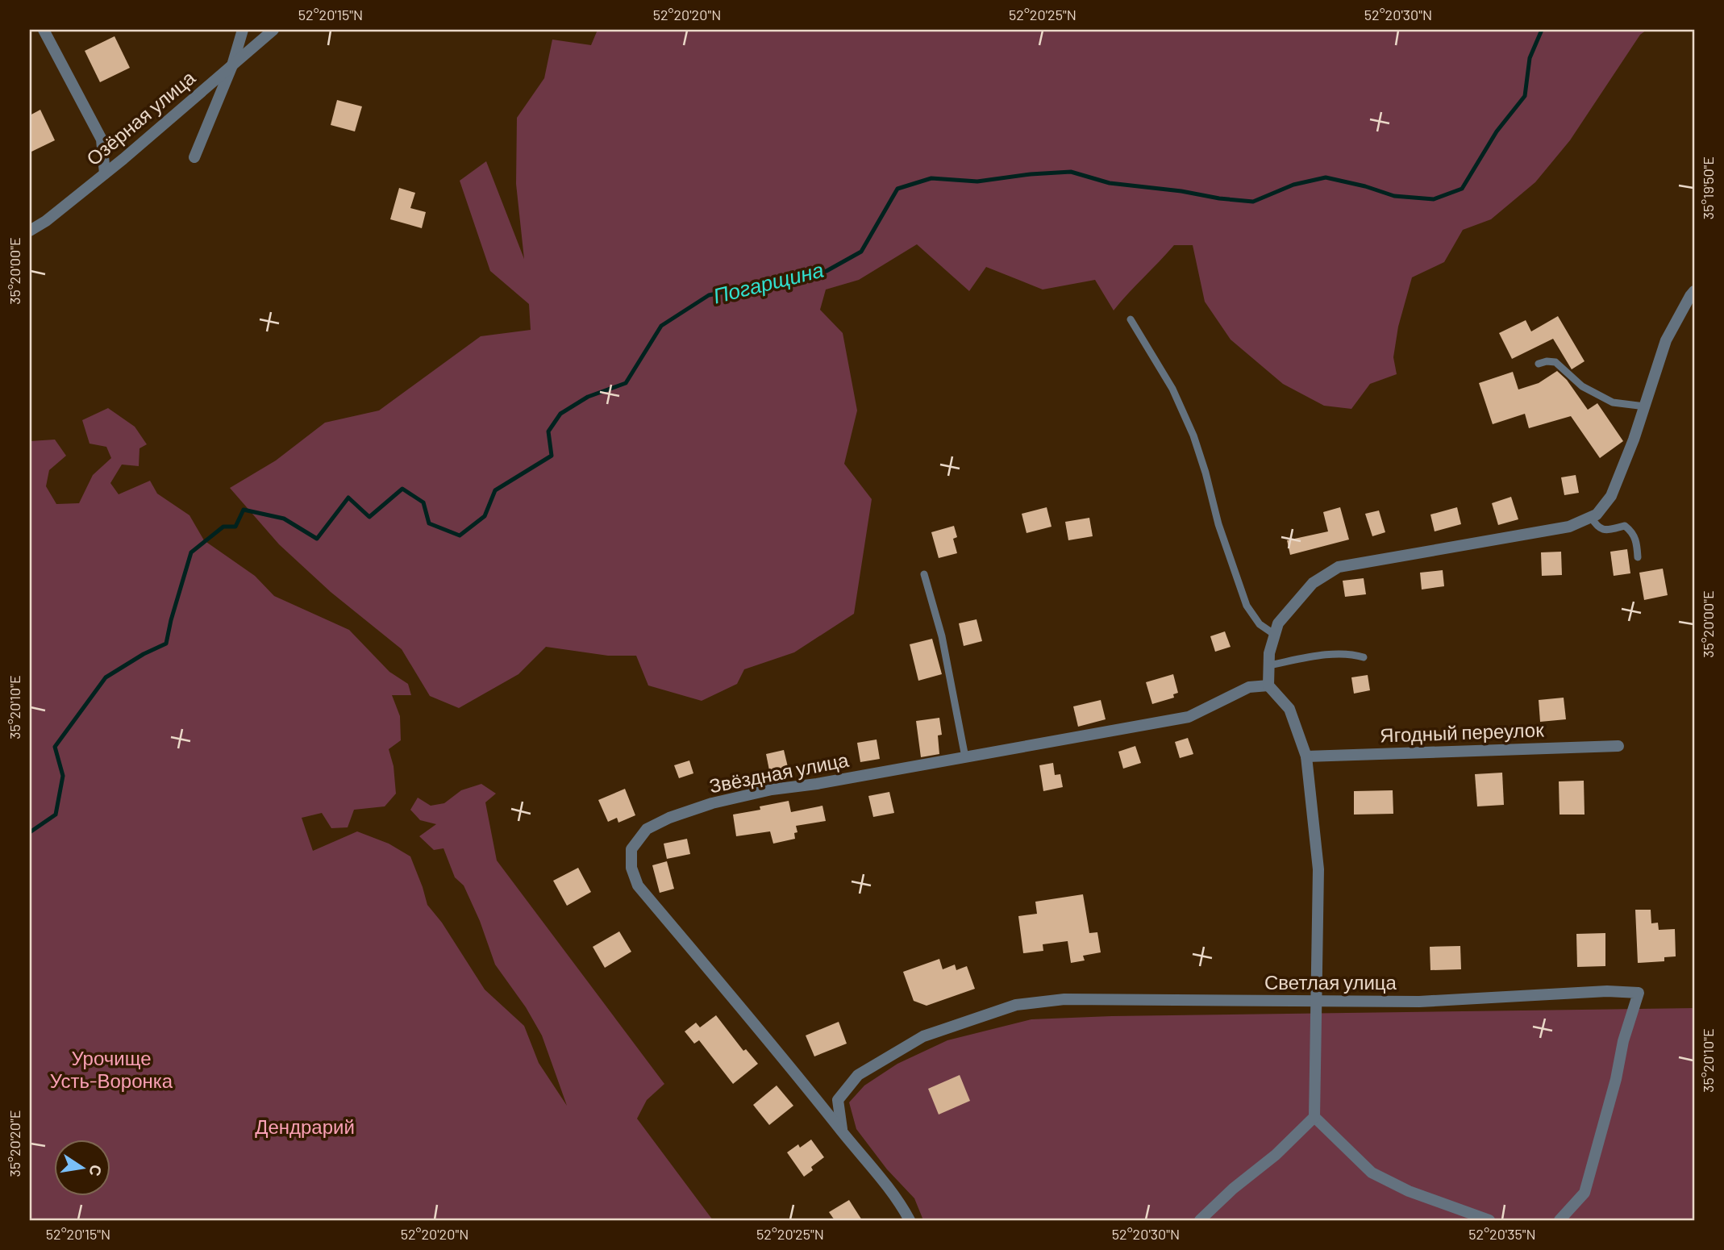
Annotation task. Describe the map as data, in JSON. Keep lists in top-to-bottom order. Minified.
{"streets":{"street":["Озёрная улица","Ягодный переулок","Звёздная улица","Светлая улица"]},"crossings":[["Звёздная улица","Светлая улица"]],"water":["Погарщина"],"parks":["Урочище Усть-Воронка","Дендрарий"],"north":"right","coordinates":["52°20'15\"N","52°20'20\"N","52°20'25\"N","52°20'30\"N","35°19'50\"E","35°20'00\"E","35°20'10\"E","35°20'20\"E","52°20'35\"N"]}
